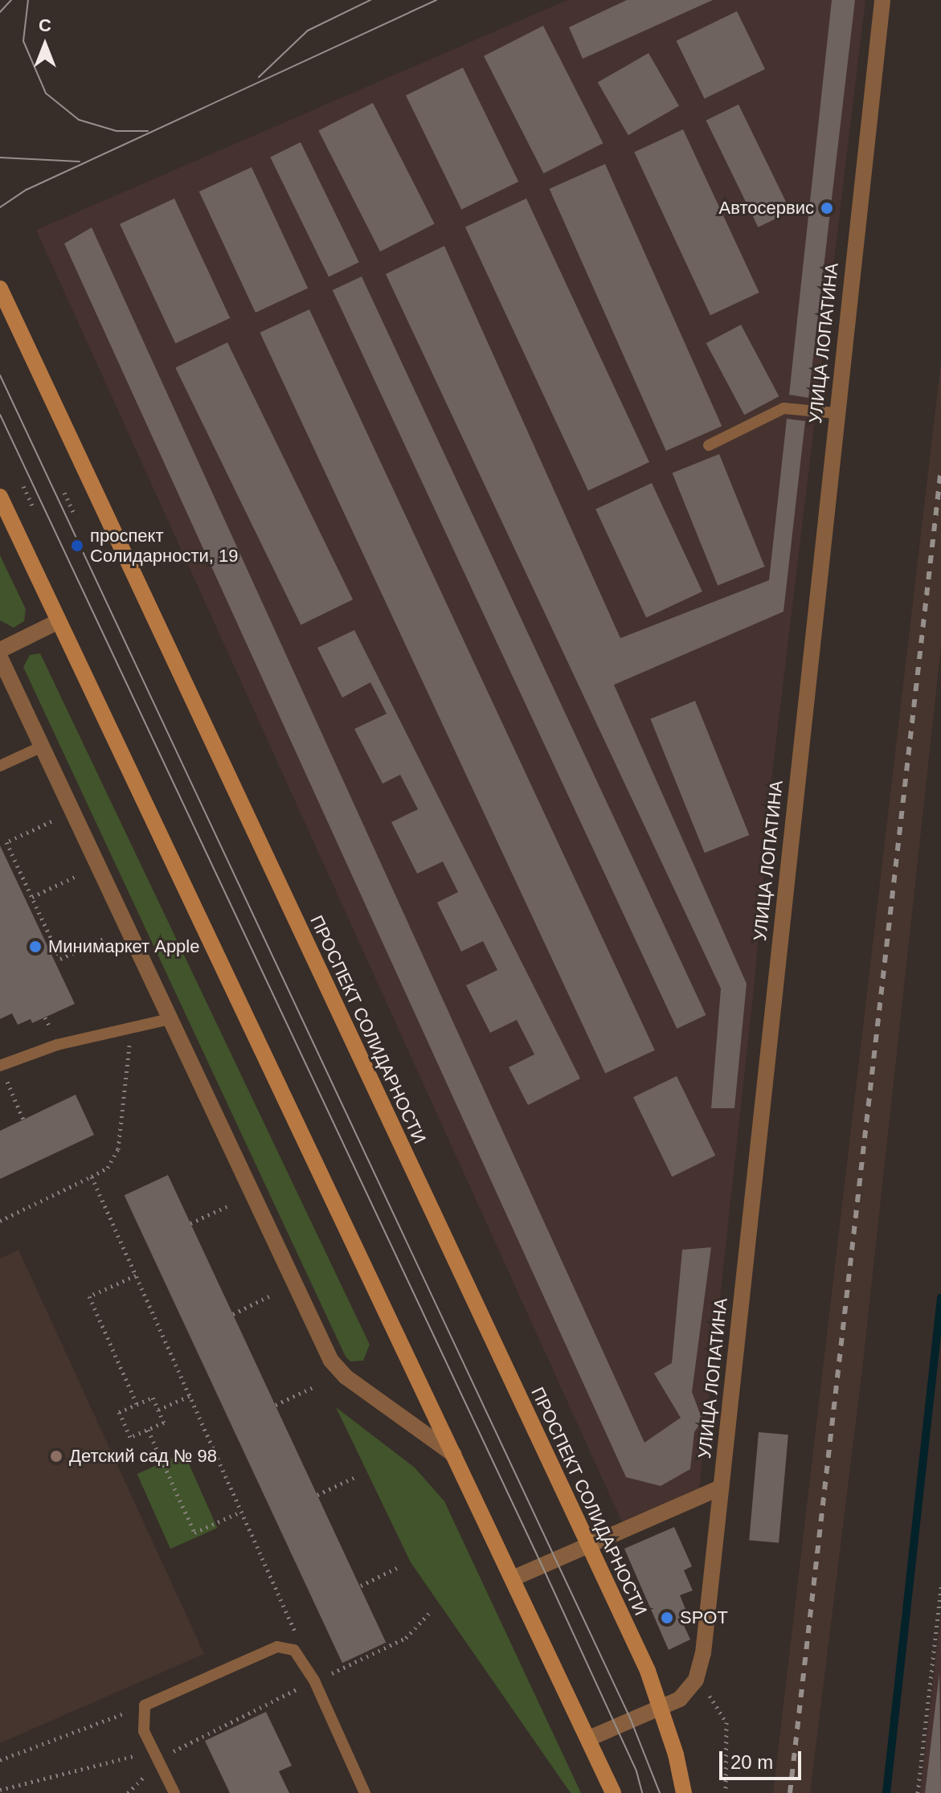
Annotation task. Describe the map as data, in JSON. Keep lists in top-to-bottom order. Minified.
{"streets":{"main road":["ПРОСПЕКТ СОЛИДАРНОСТИ"],"street":["УЛИЦА ЛОПАТИНА"]},"places":["Автосервис","проспект Солидарности, 19","Минимаркет Apple","Детский сад № 98","SPOT"],"scale_bar":"20 m","north":"top"}
